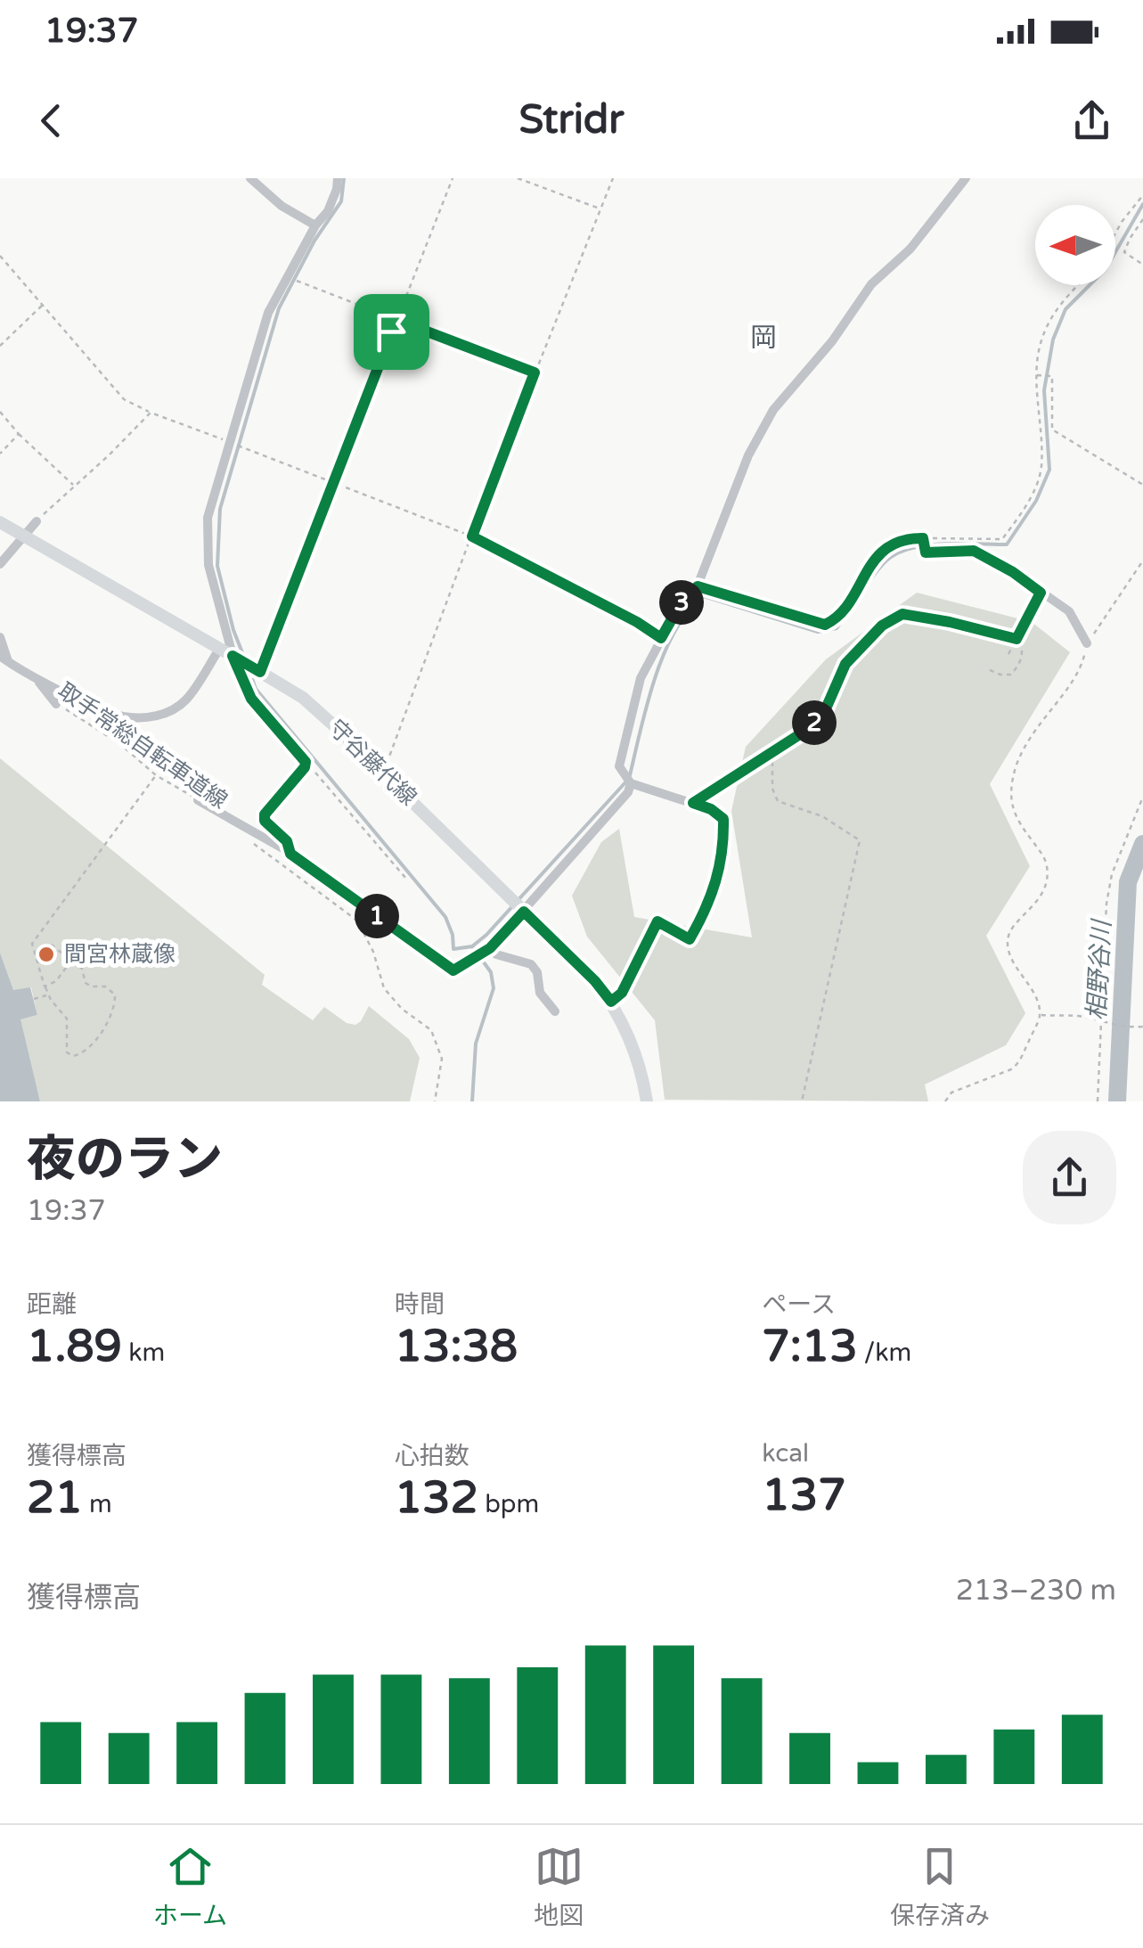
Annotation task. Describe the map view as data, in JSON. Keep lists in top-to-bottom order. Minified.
{"streets":{"main road":["守谷藤代線"],"path":["取手常総自転車道線"]},"districts":["岡"],"water":["相野谷川"],"places":["間宮林蔵像"],"north":"left","page":{"status":"19:37","header":"Stridr","pins":["3","2","1"],"heading":["夜のラン","19:37"],"stats":[["距離","1.89 km"],["時間","13:38"],["ペース","7:13 /km"],["獲得標高","21 m"],["心拍数","132 bpm"],["kcal","137"]],"chart":["獲得標高","213–230 m"],"tabs":["ホーム","地図","保存済み"]}}
